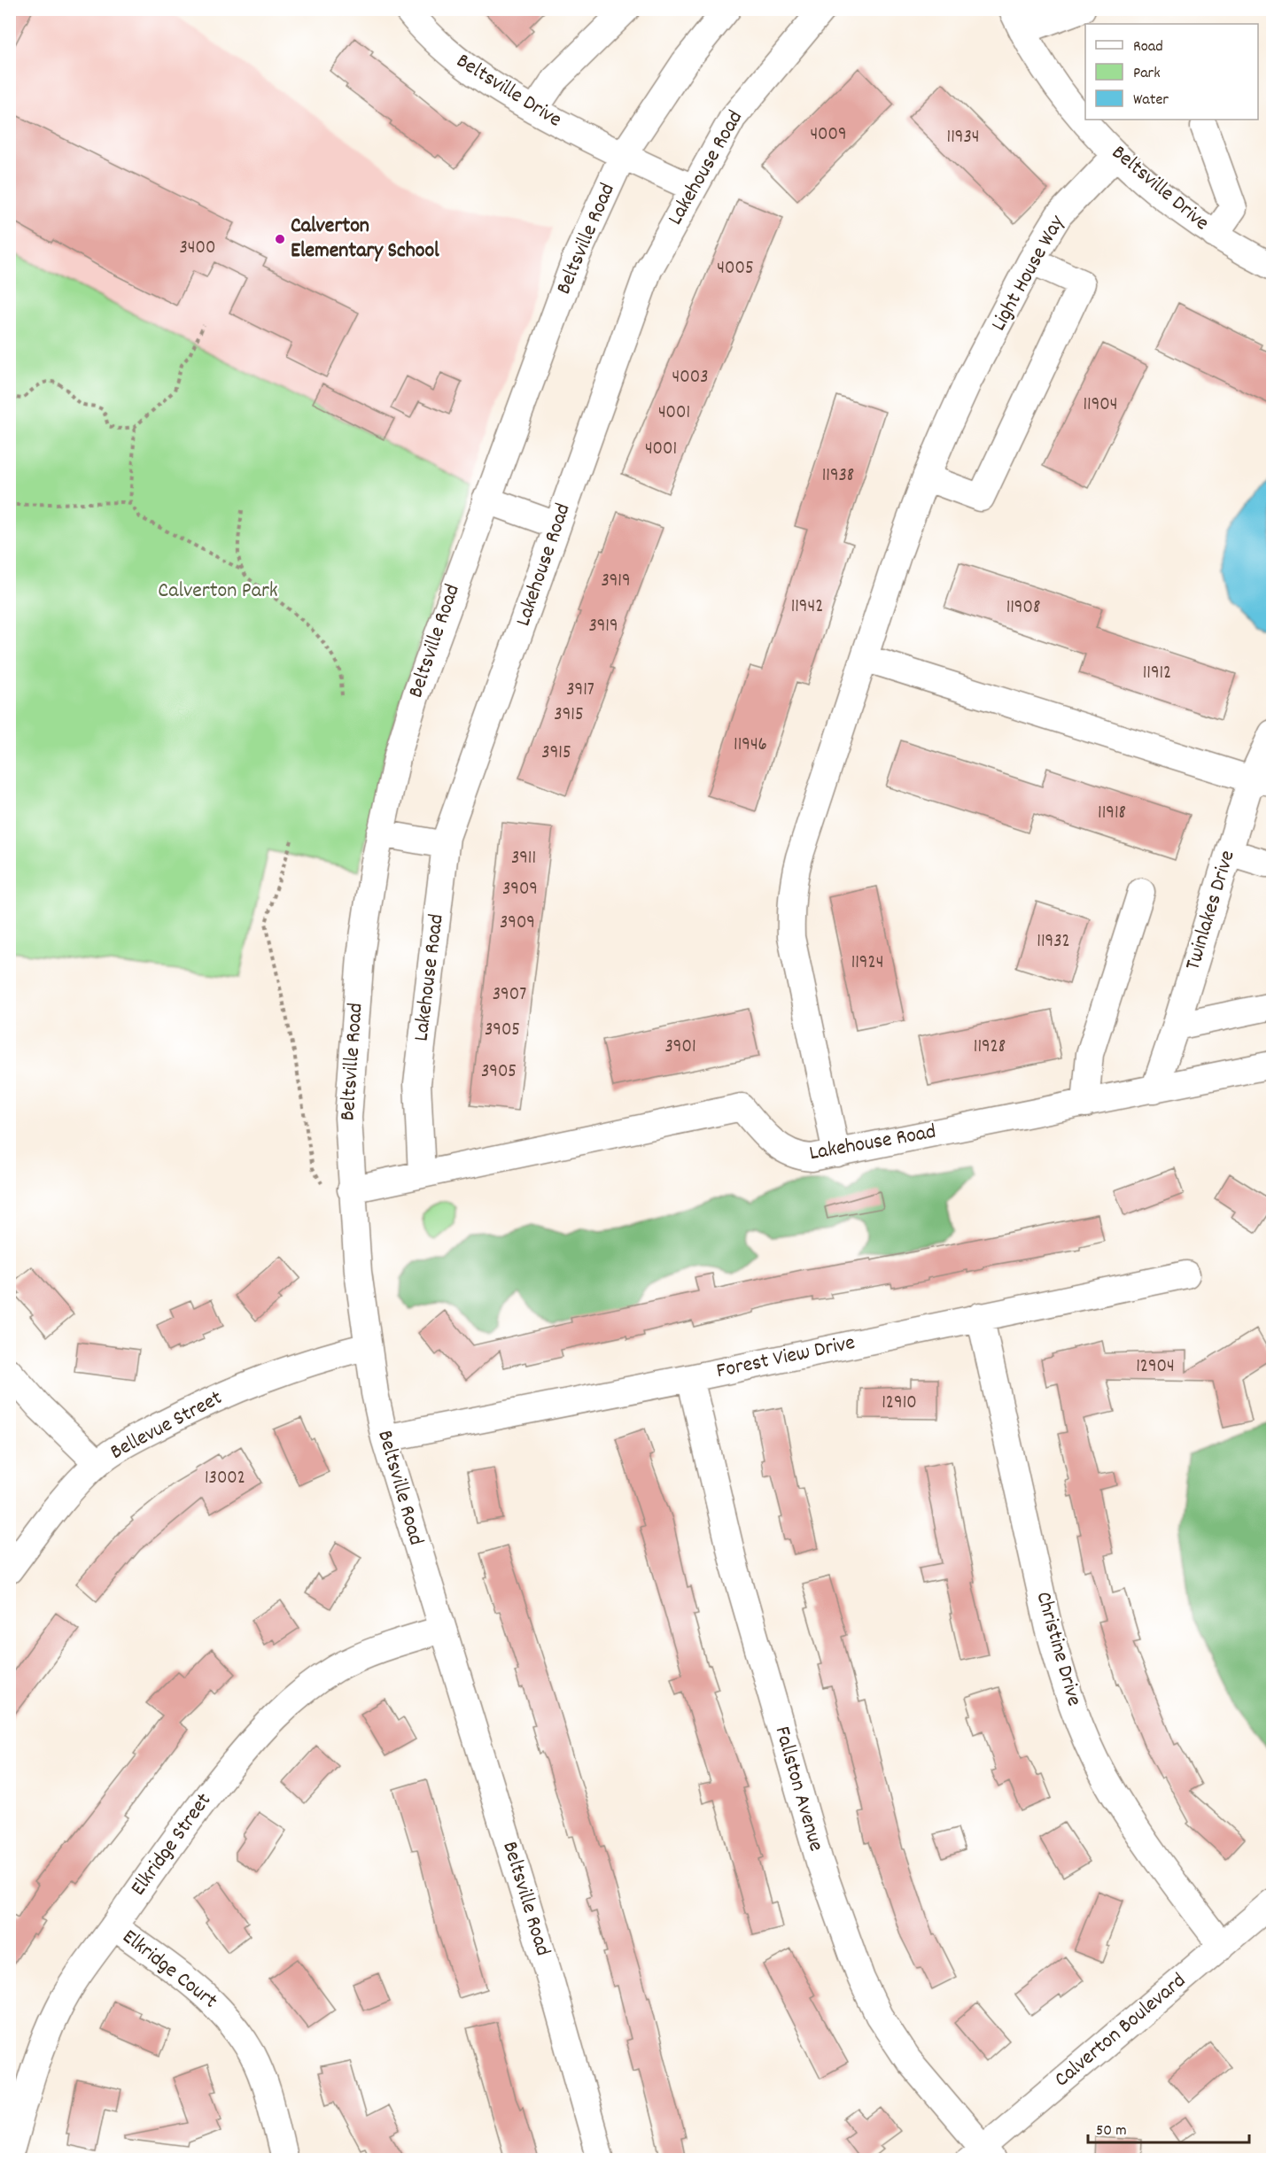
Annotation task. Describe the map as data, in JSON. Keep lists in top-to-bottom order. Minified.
{"streets":{"street":["Beltsville Drive","Lakehouse Road","Beltsville Road","Light House Way","Twinlakes Drive","Forest View Drive","Bellevue Street","Christine Drive","Fallston Avenue","Elkridge Street","Elkridge Court","Calverton Boulevard"]},"crossings":[["Beltsville Drive","Lakehouse Road"],["Beltsville Drive","Beltsville Road"],["Beltsville Drive","Light House Way"],["Lakehouse Road","Beltsville Road"],["Lakehouse Road","Light House Way"],["Lakehouse Road","Twinlakes Drive"],["Beltsville Road","Forest View Drive"],["Beltsville Road","Bellevue Street"],["Beltsville Road","Elkridge Street"],["Forest View Drive","Christine Drive"],["Forest View Drive","Fallston Avenue"],["Christine Drive","Calverton Boulevard"],["Fallston Avenue","Calverton Boulevard"],["Elkridge Street","Elkridge Court"]],"parks":["Calverton Park"],"places":["Calverton Elementary School"],"house_numbers":["4009","11934","3400","4005","4003","11904","4001","4001","11938","3919","11942","11908","3919","11912","3917","3915","11946","3915","11918","3911","3909","3909","11932","11924","3907","3905","3901","11928","3905","12904","12910","13002"],"legend":["Road","Park","Water"],"scale_bar":"50 m"}
